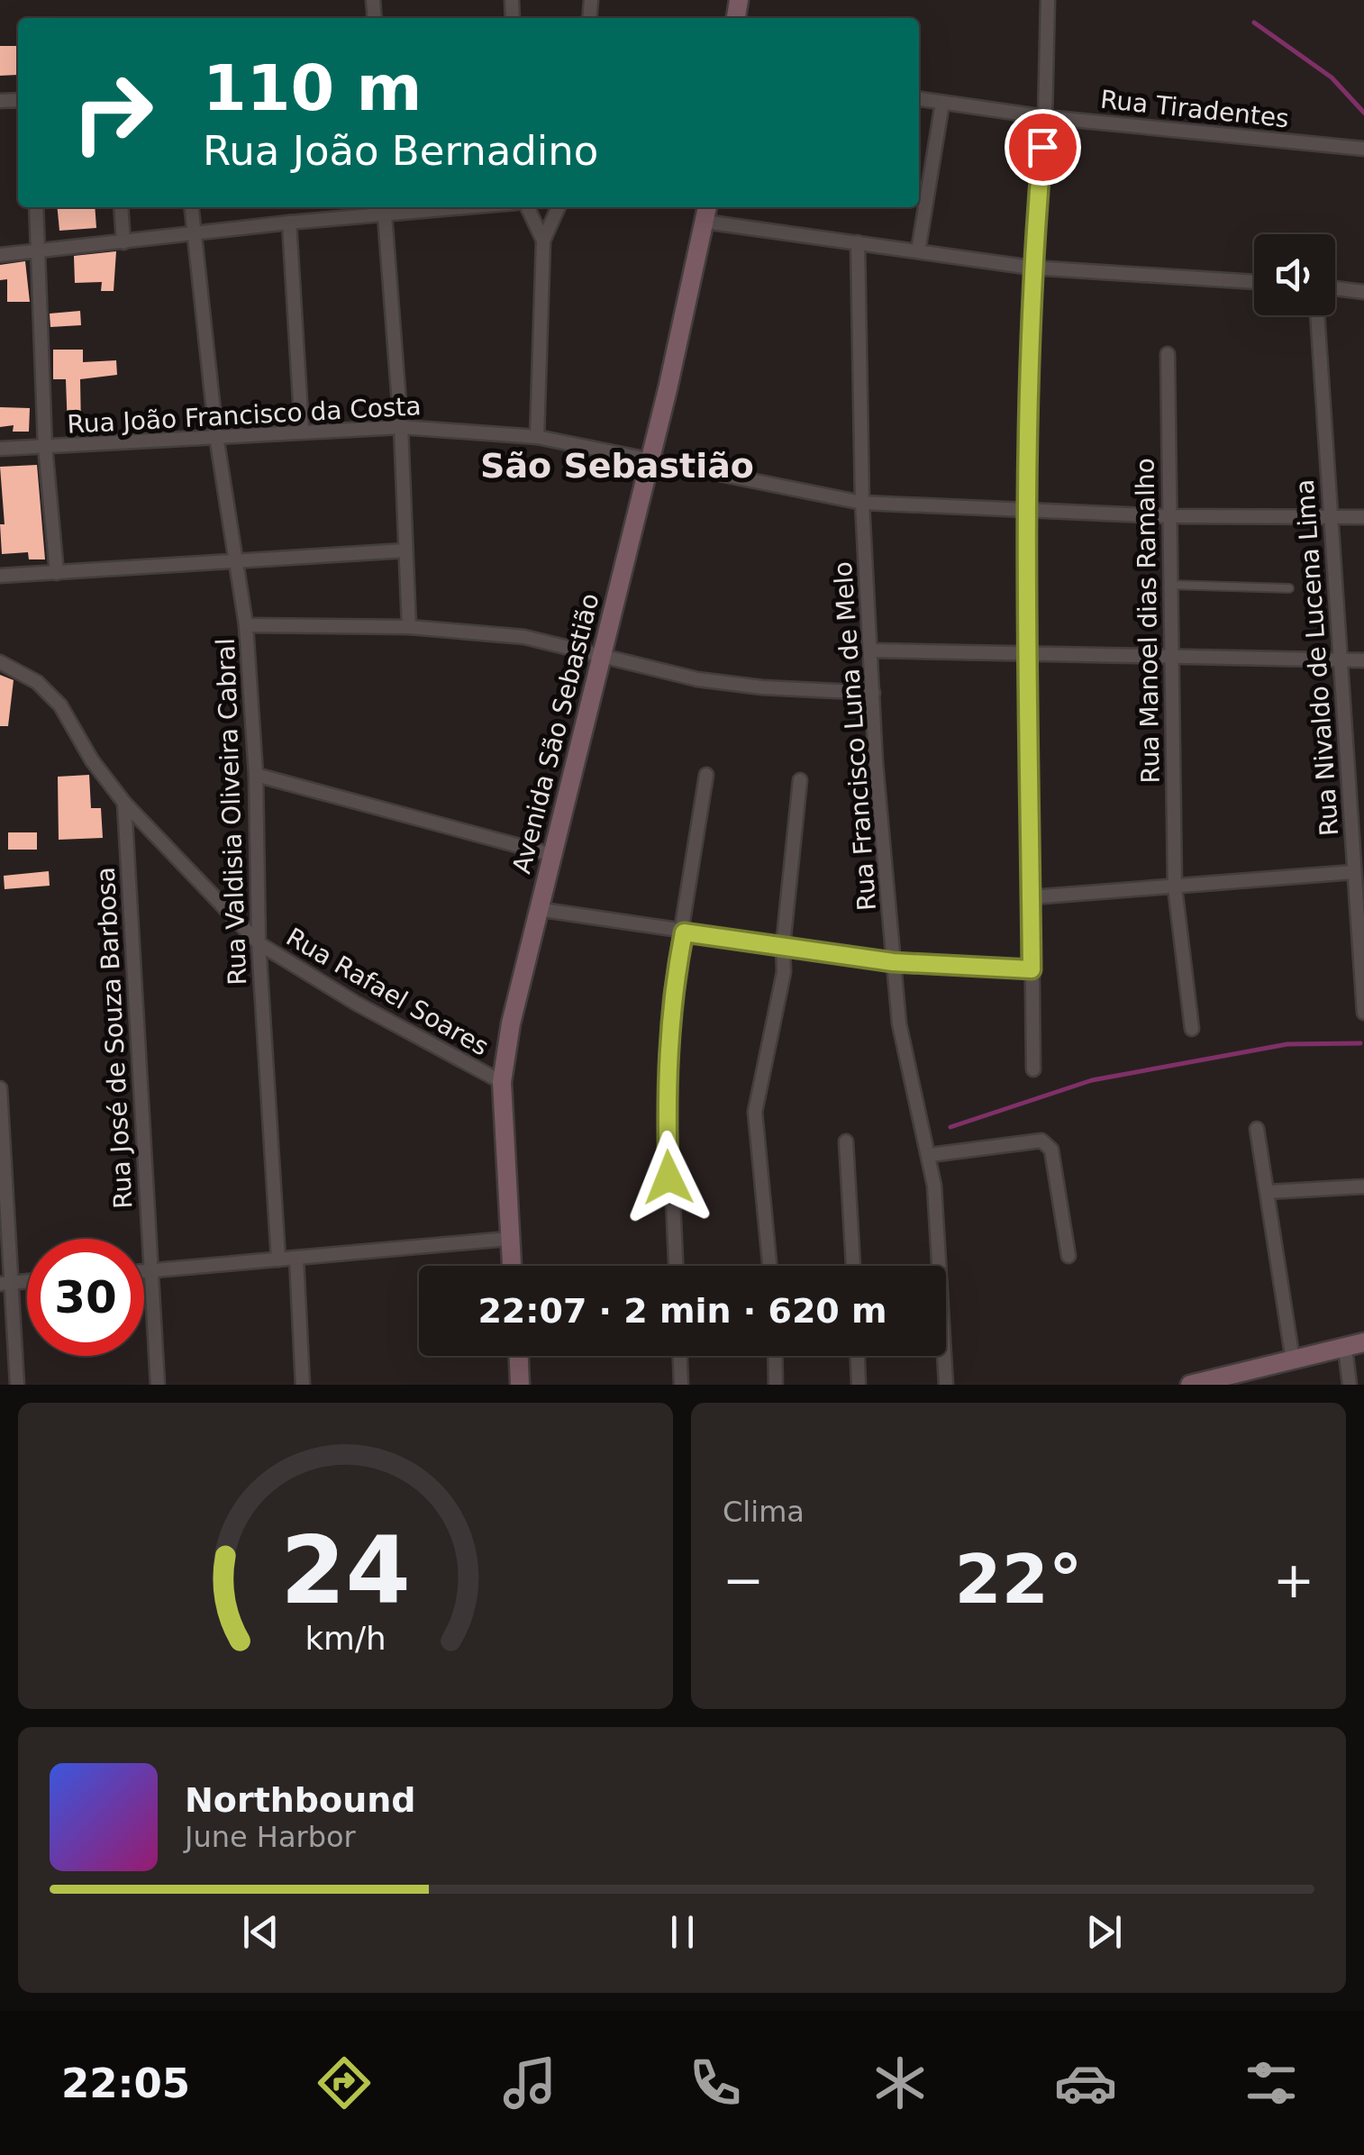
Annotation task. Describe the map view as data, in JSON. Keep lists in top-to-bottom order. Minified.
{"streets":{"main road":["Avenida São Sebastião"],"street":["Rua Tiradentes","Rua João Francisco da Costa","Rua Manoel dias Ramalho","Rua Nivaldo de Lucena Lima","Rua Francisco Luna de Melo","Rua Valdisia Oliveira Cabral","Rua Rafael Soares","Rua José de Souza Barbosa"]},"crossings":[["Rua João Francisco da Costa","Rua Manoel dias Ramalho"],["Rua João Francisco da Costa","Rua Nivaldo de Lucena Lima"],["Rua João Francisco da Costa","Avenida São Sebastião"],["Rua João Francisco da Costa","Rua Francisco Luna de Melo"],["Rua João Francisco da Costa","Rua Valdisia Oliveira Cabral"],["Avenida São Sebastião","Rua Rafael Soares"],["Rua Valdisia Oliveira Cabral","Rua Rafael Soares"],["Rua Rafael Soares","Rua José de Souza Barbosa"]],"districts":["São Sebastião"],"page":{"turn":["110 m","Rua João Bernadino"],"limit":"30","trip":"22:07 · 2 min · 620 m","tile":"Clima","heat":["−","22°","+"],"song":["Northbound","June Harbor"],"tabs":"22:05","gauge":["24","km/h"]}}
